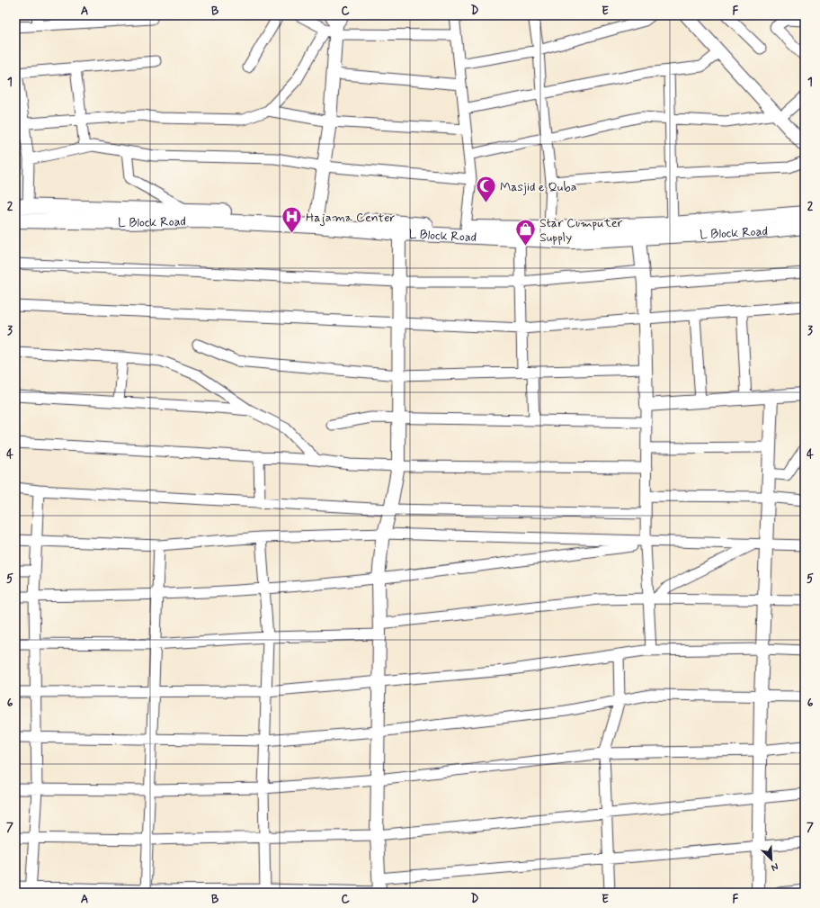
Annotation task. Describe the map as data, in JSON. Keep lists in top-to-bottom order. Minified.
{"streets":{"main road":["L Block Road"]},"places":{"mosque":["Masjid e Quba"],"hospital":["Hajama Center"],"shop":["Star Cumputer Supply"]},"north":"bottom right","grid":{"columns":["A","B","C","D","E","F"],"rows":["1","2","3","4","5","6","7"]}}
